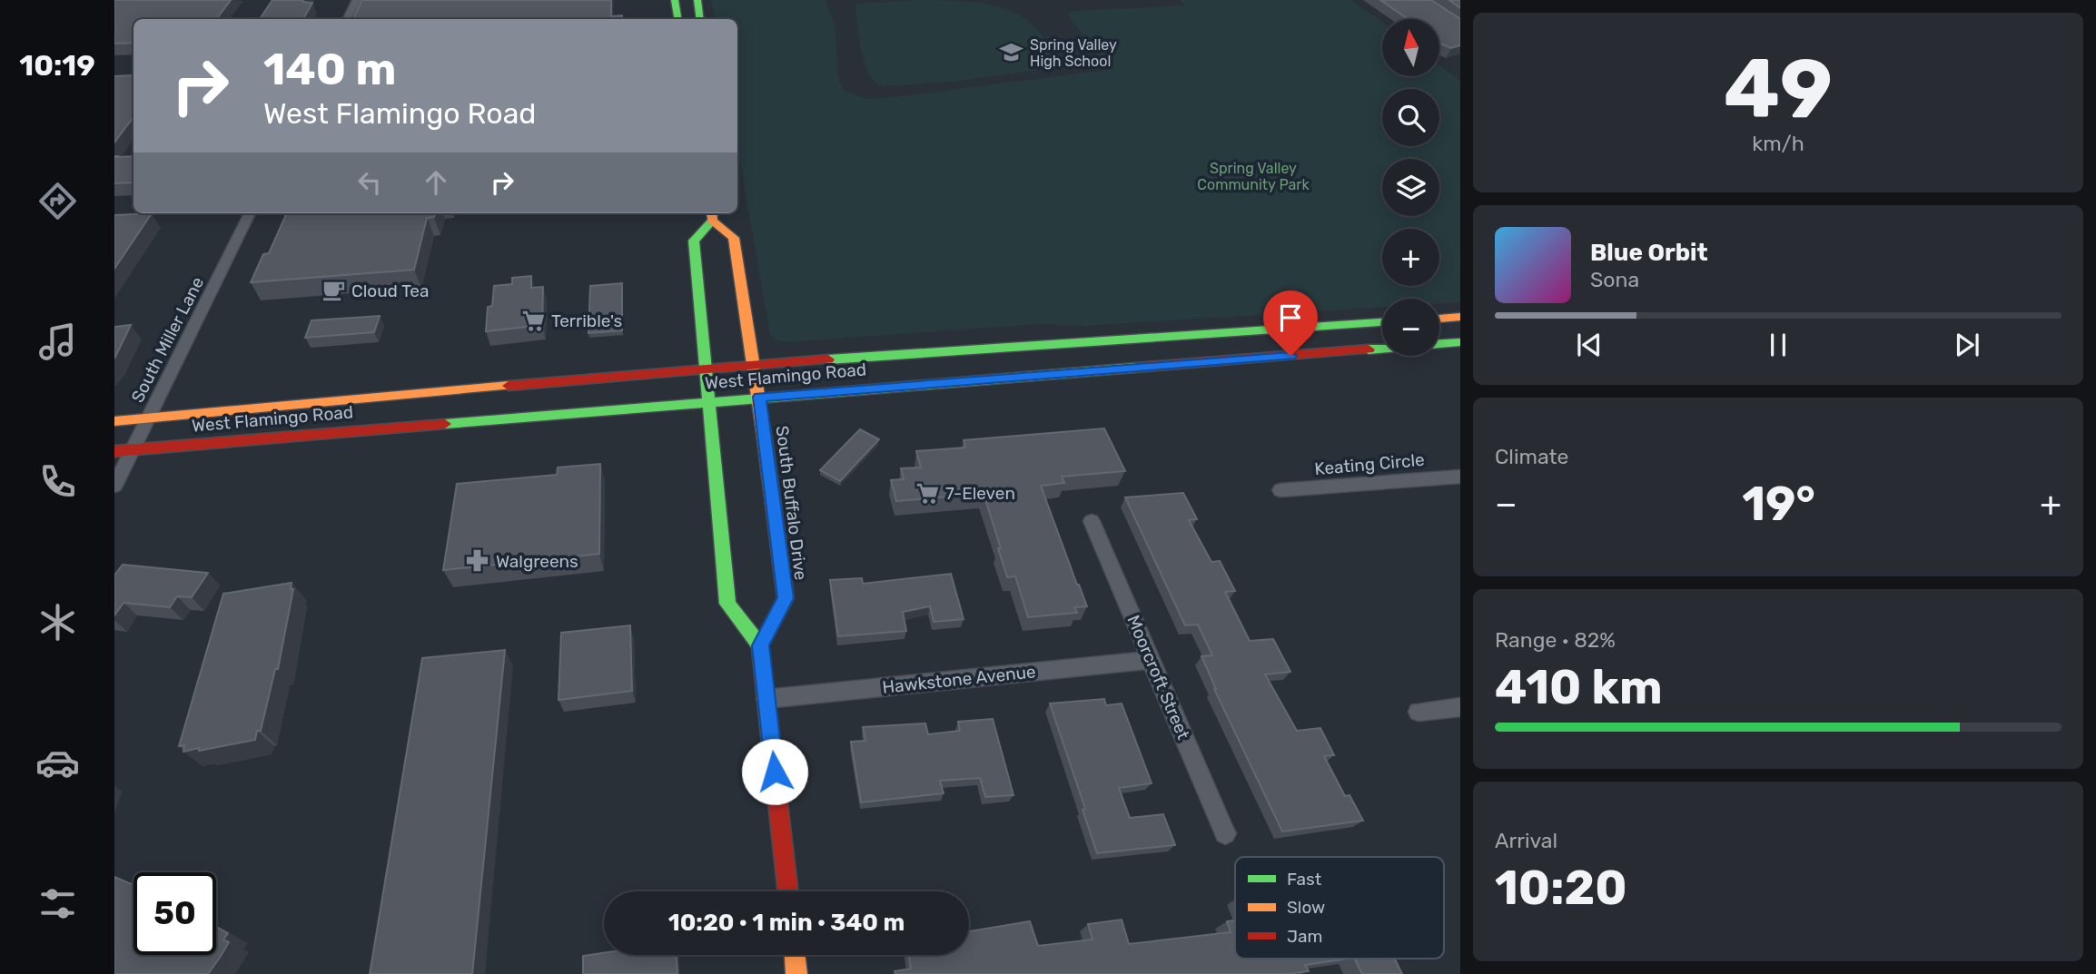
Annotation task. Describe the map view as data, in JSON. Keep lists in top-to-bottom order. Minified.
{"streets":{"main road":["West Flamingo Road","South Buffalo Drive"],"street":["South Miller Lane","Keating Circle","Moorcroft Street","Hawkstone Avenue"]},"crossings":[["South Miller Lane","West Flamingo Road"],["West Flamingo Road","South Buffalo Drive"],["Moorcroft Street","Hawkstone Avenue"]],"parks":["Spring Valley Community Park"],"places":{"school or university":["Spring Valley High School"],"cafe":["Cloud Tea"],"supermarket":["Terrible's","7-Eleven"],"pharmacy":["Walgreens"]},"legend":["Fast","Slow","Jam"],"north":"top","page":{"tabs":"10:19","tile":[["49","km/h"],"Climate",["Range · 82%","410 km"],["Arrival","10:20"]],"map_buttons":["+","−"],"turn":["140 m","West Flamingo Road"],"song":["Blue Orbit","Sona"],"heat":["−","19°","+"],"limit":"50","trip":"10:20 · 1 min · 340 m"}}
